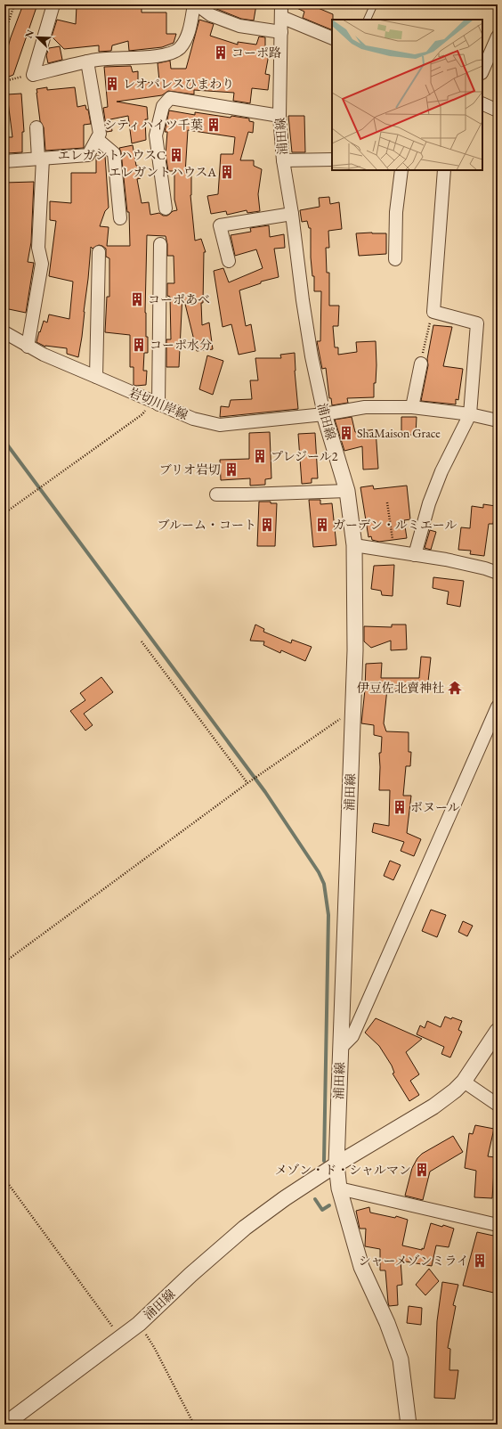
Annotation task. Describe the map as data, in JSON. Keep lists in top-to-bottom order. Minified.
{"streets":{"street":["浦田線","岩切川岸線"]},"crossings":[["浦田線","岩切川岸線"]],"places":{"building":["コーポ路","レオパレスひまわり","シティハイツ千葉","エレガントハウスC","エレガントハウスA","コーポあべ","コーポ水分","ShaMaison Grace","プレジール2","ブリオ岩切","ブルーム・コート","ガーデン・ルミエール","ボヌール","メゾン・ド・シャルマン","シャーメゾンミライ"],"temple":["伊豆佐北賣神社"]},"north":"top left"}
